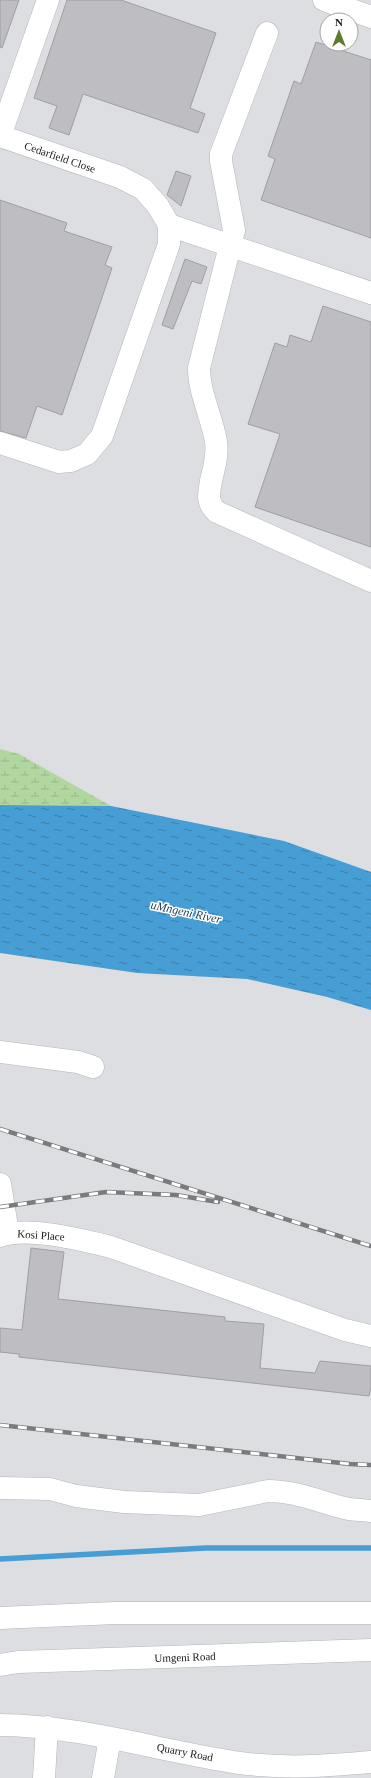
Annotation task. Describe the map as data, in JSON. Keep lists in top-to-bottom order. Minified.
{"streets":{"main road":["Cedarfield Close","Kosi Place","Umgeni Road","Quarry Road"]},"water":["uMngeni River"],"north":"top"}
